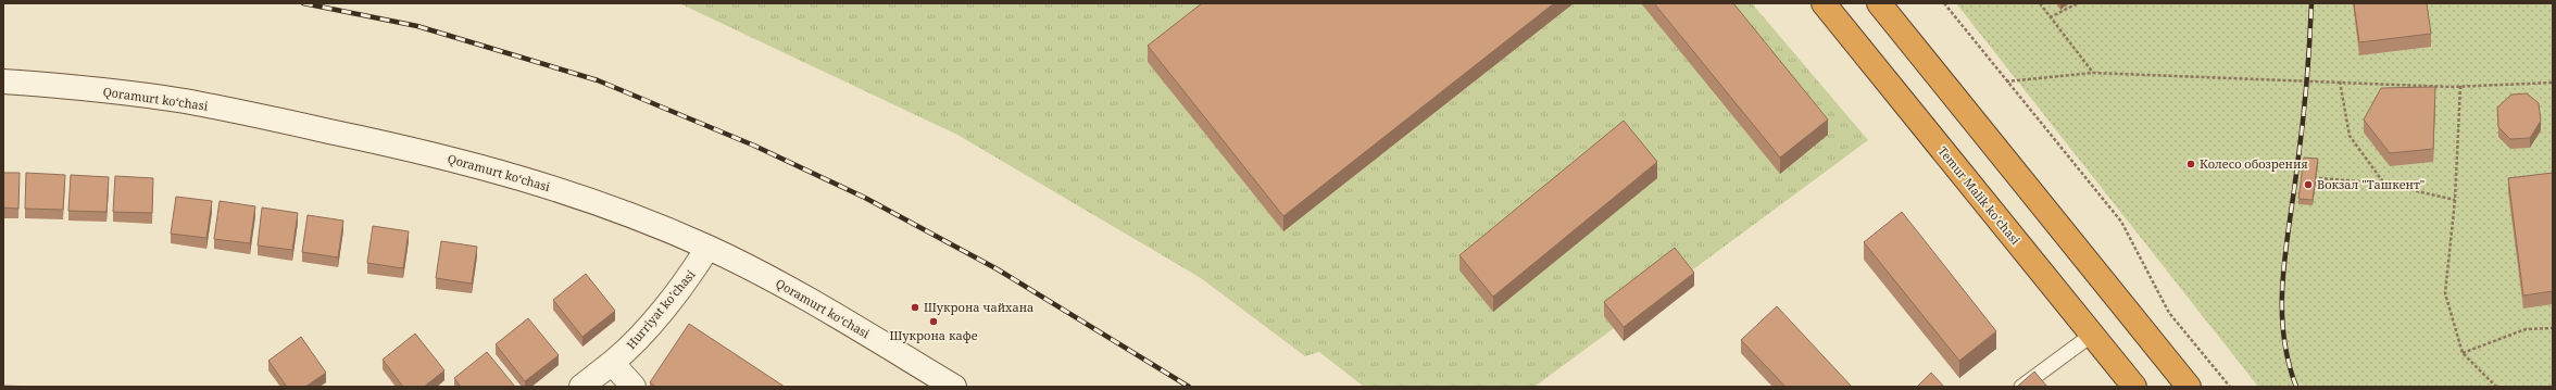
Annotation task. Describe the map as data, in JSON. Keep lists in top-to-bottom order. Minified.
{"streets":{"highway":["Temur Malik ko'chasi"],"main road":["Qoramurt koʻchasi","Hurriyat ko'chasi"]},"crossings":[["Qoramurt koʻchasi","Hurriyat ko'chasi"]],"places":["Колесо обозрения","Вокзал \"Ташкент\"","Шукрона чайхана","Шукрона кафе"]}
